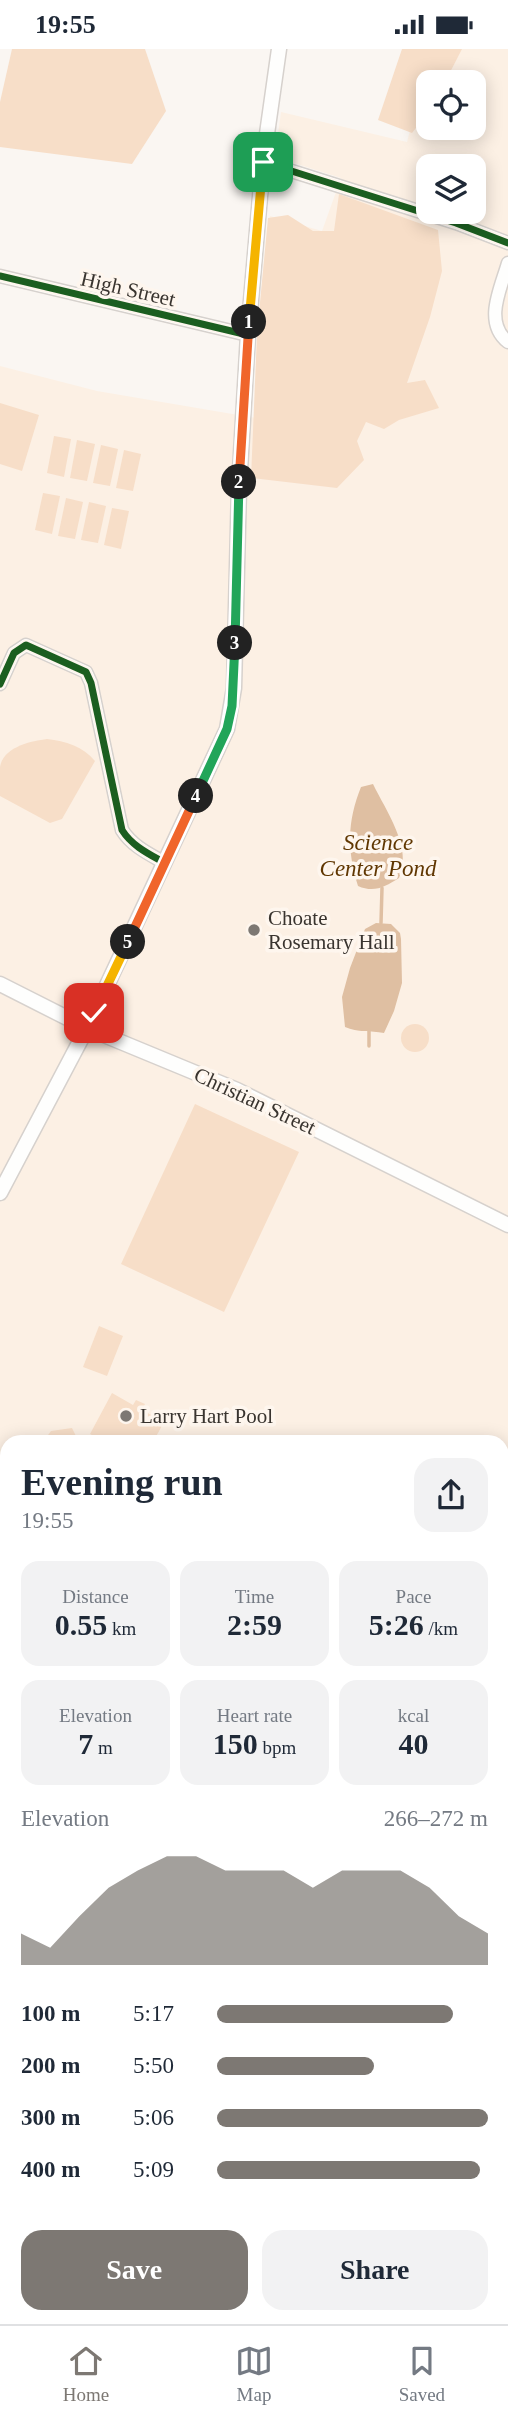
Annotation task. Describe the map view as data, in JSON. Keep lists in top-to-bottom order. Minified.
{"streets":{"main road":["Christian Street"],"street":["High Street"]},"water":["Science Center Pond"],"places":["Choate Rosemary Hall","Larry Hart Pool"],"page":{"status":"19:55","pins":["1","2","3","4","5"],"heading":["Evening run","19:55"],"stats":[["Distance","0.55 km"],["Time","2:59"],["Pace","5:26 /km"],["Elevation","7 m"],["Heart rate","150 bpm"],["kcal","40"]],"chart":["Elevation","266–272 m"],"list":[{"name":"100 m","note":"5:17"},{"name":"200 m","note":"5:50"},{"name":"300 m","note":"5:06"},{"name":"400 m","note":"5:09"}],"buttons":["Save","Share"],"tabs":["Home","Map","Saved"]}}
